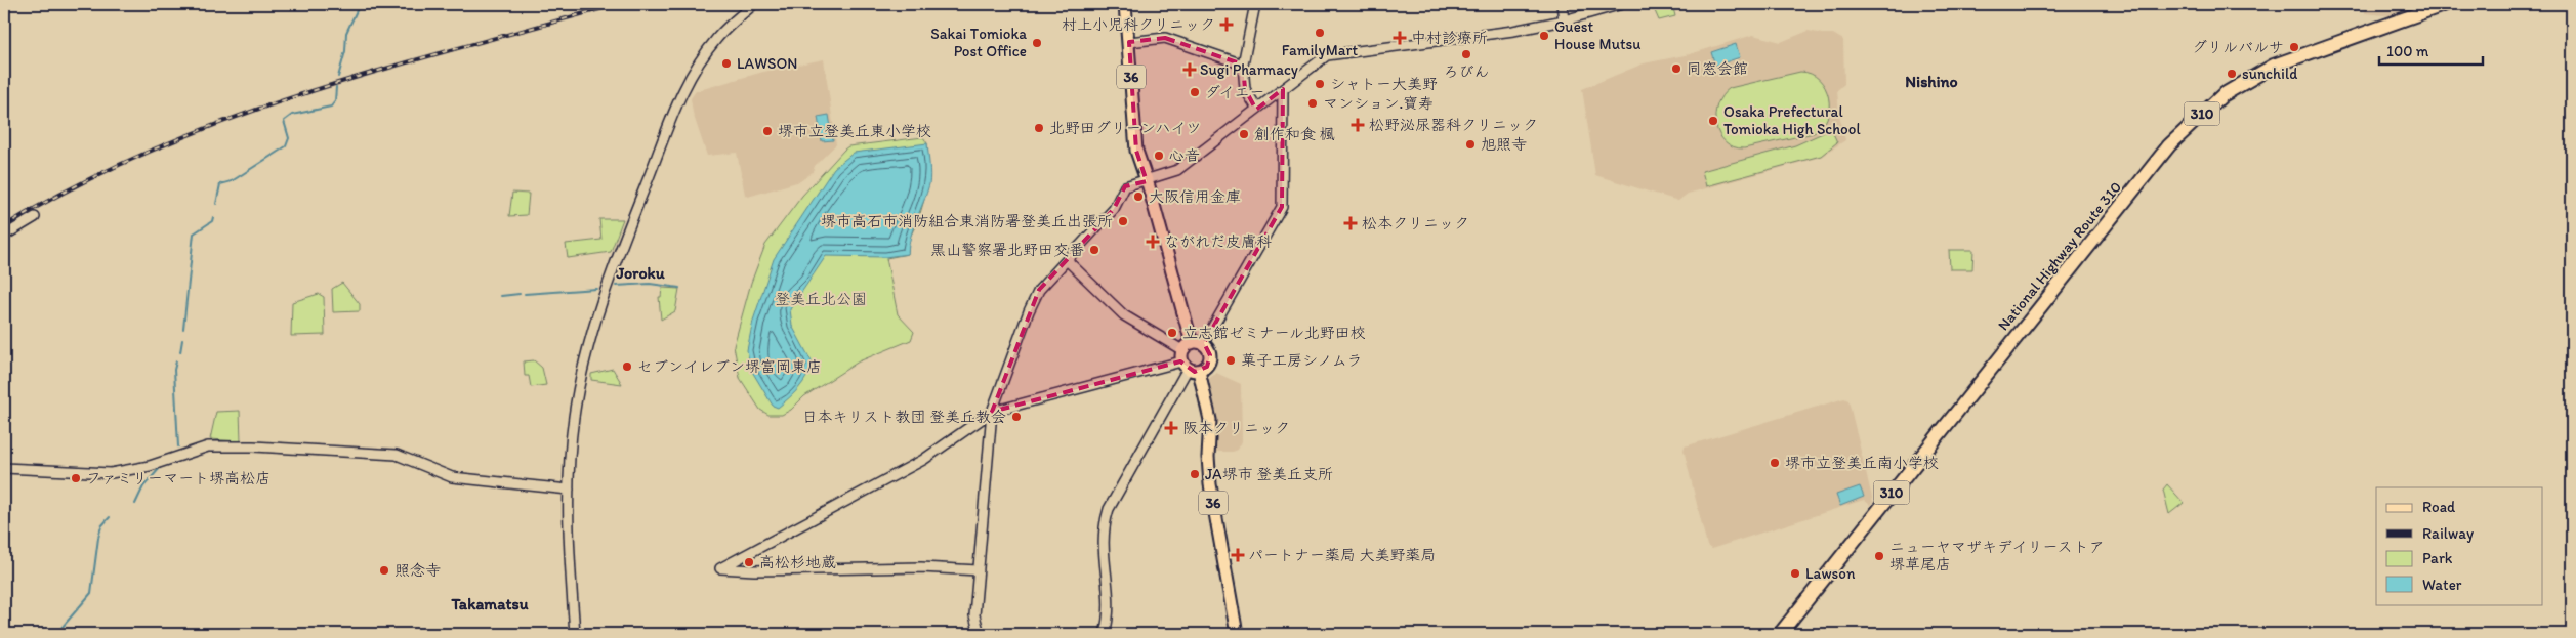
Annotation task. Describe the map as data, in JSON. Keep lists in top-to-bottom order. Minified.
{"streets":{"highway":["310","National Highway Route 310"],"main road":["36"]},"districts":["Nishino","Joroku","Takamatsu"],"parks":["登美丘北公園"],"places":{"health":["村上小児科クリニック","中村診療所","Sugi Pharmacy","松野泌尿器科クリニック","松本クリニック","ながれだ皮膚科","阪本クリニック","パートナー薬局 大美野薬局"],"other":["FamilyMart","Guest House Mutsu","Sakai Tomioka Post Office","グリルバルサ","ろびん","LAWSON","同窓会館","sunchild","シャトー大美野","ダイエー","マンション.寶寿","Osaka Prefectural Tomioka High School","北野田グリーンハイツ","堺市立登美丘東小学校","創作和食 楓","旭照寺","心音","大阪信用金庫","堺市高石市消防組合東消防署登美丘出張所","黒山警察署北野田交番","立志館ゼミナール北野田校","菓子工房シノムラ","セブンイレブン堺富岡東店","日本キリスト教団 登美丘教会","堺市立登美丘南小学校","JA堺市 登美丘支所","ファミリーマート堺高松店","ニューヤマザキデイリーストア 堺草尾店","高松杉地蔵","照念寺","Lawson"]},"legend":["Road","Railway","Park","Water"],"scale_bar":"100 m"}
